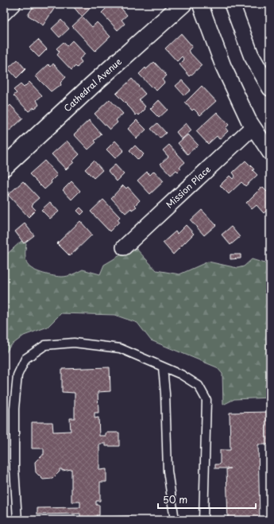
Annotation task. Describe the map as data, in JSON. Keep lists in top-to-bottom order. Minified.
{"streets":{"street":["Cathedral Avenue","Mission Place"]},"scale_bar":"50 m"}
